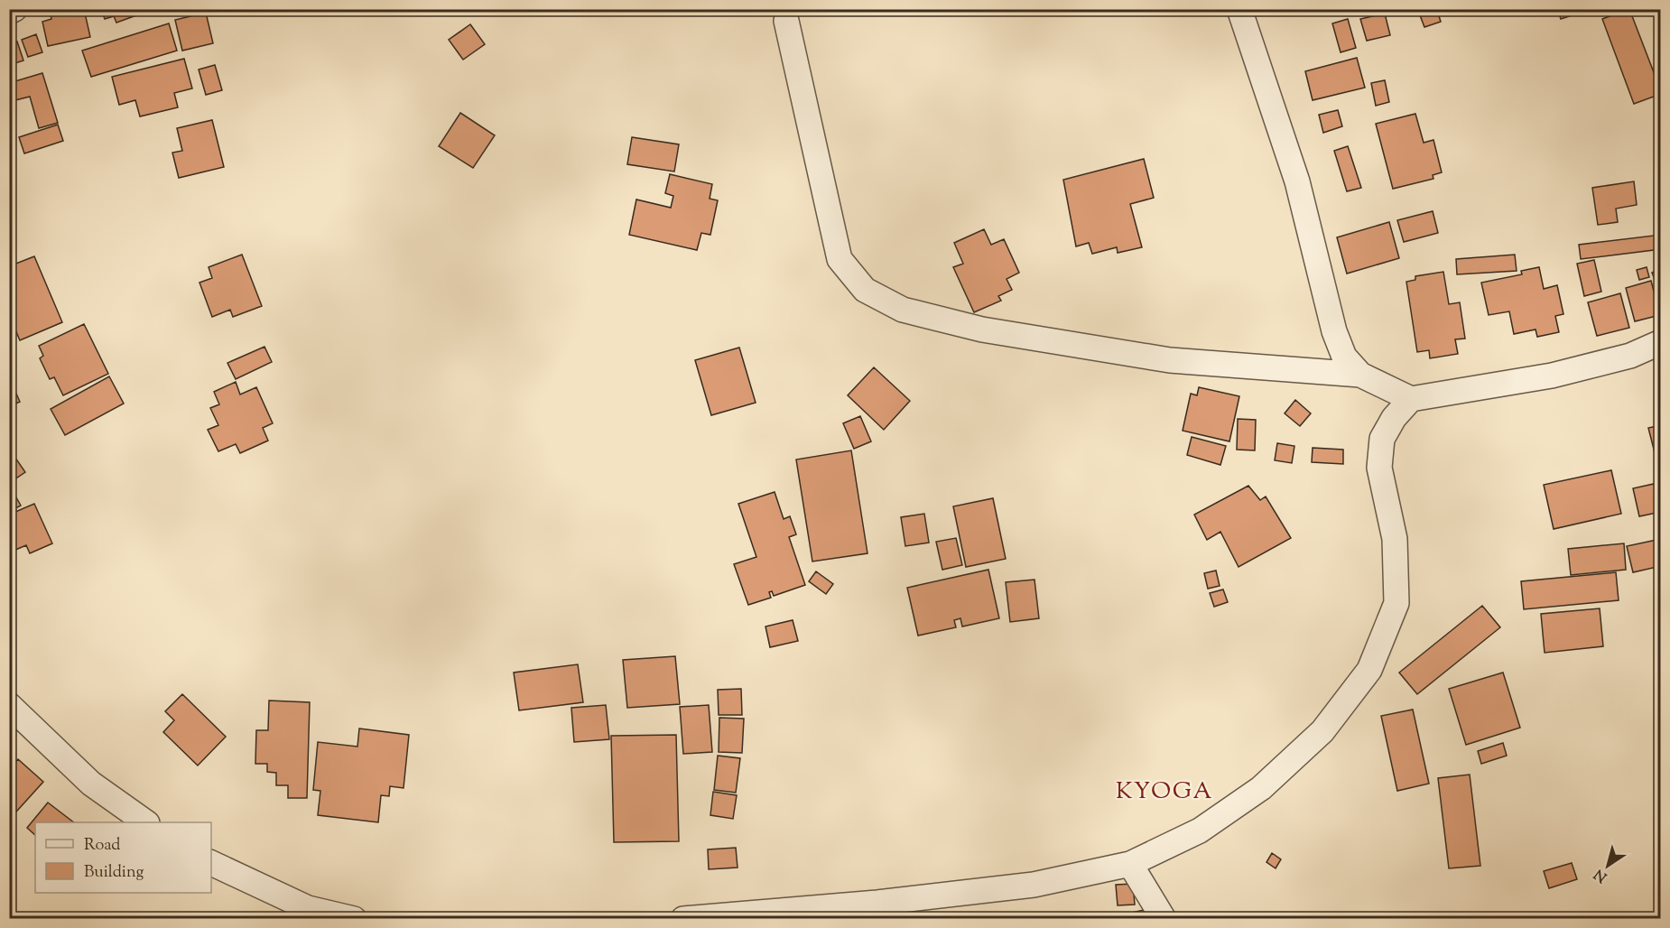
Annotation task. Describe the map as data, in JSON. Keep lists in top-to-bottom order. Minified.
{"districts":["KYOGA"],"legend":["Road","Building"],"north":"bottom left"}
